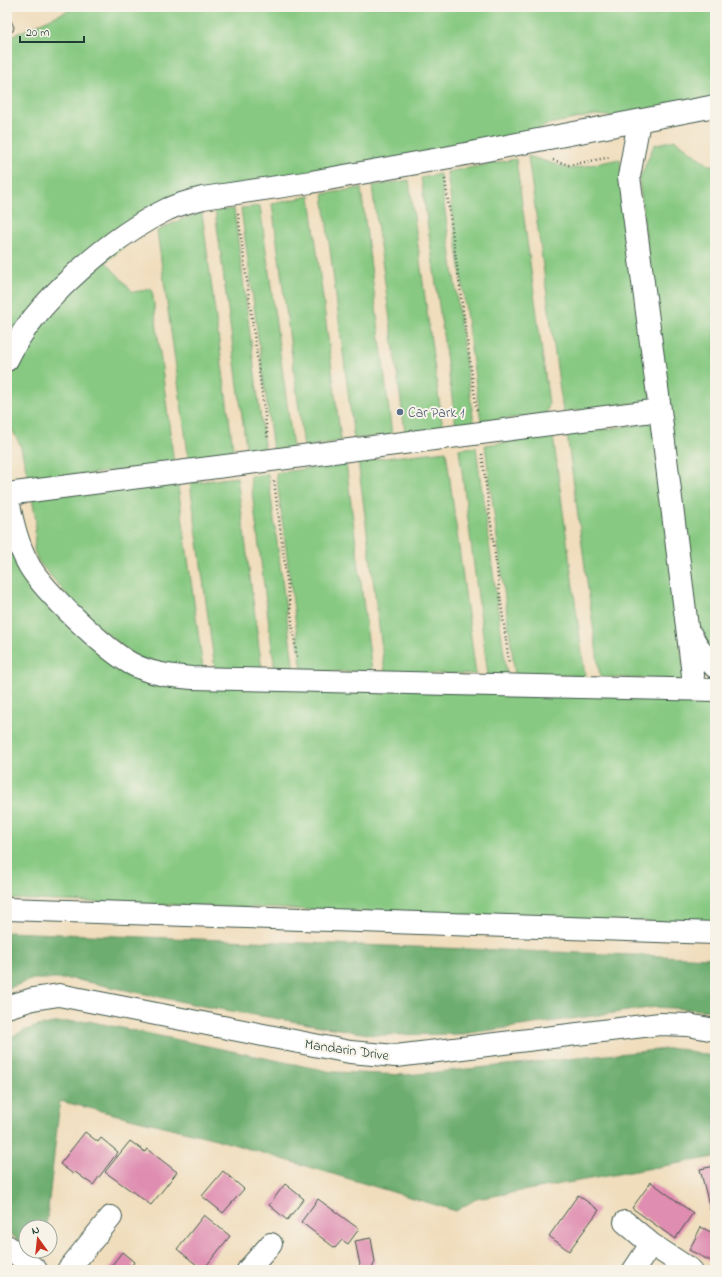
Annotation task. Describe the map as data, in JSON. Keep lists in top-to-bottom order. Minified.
{"streets":{"street":["Mandarin Drive"]},"places":["Car Park 1"],"scale_bar":"20 m","north":"top"}
